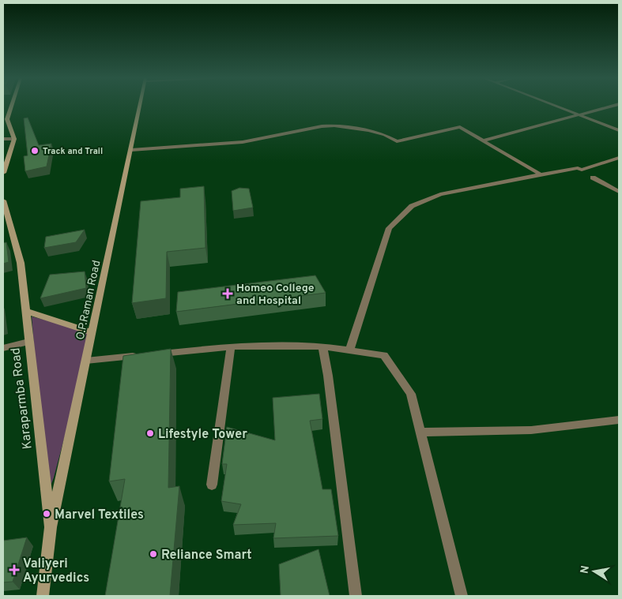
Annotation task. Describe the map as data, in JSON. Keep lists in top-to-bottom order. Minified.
{"streets":{"main road":["O.P.Raman Road","Karaparmba Road"]},"crossings":[["O.P.Raman Road","Karaparmba Road"]],"places":{"other":["Track and Trail","Lifestyle Tower","Marvel Textiles","Reliance Smart"],"health":["Homeo College and Hospital","Valiyeri Ayurvedics"]},"north":"left"}
